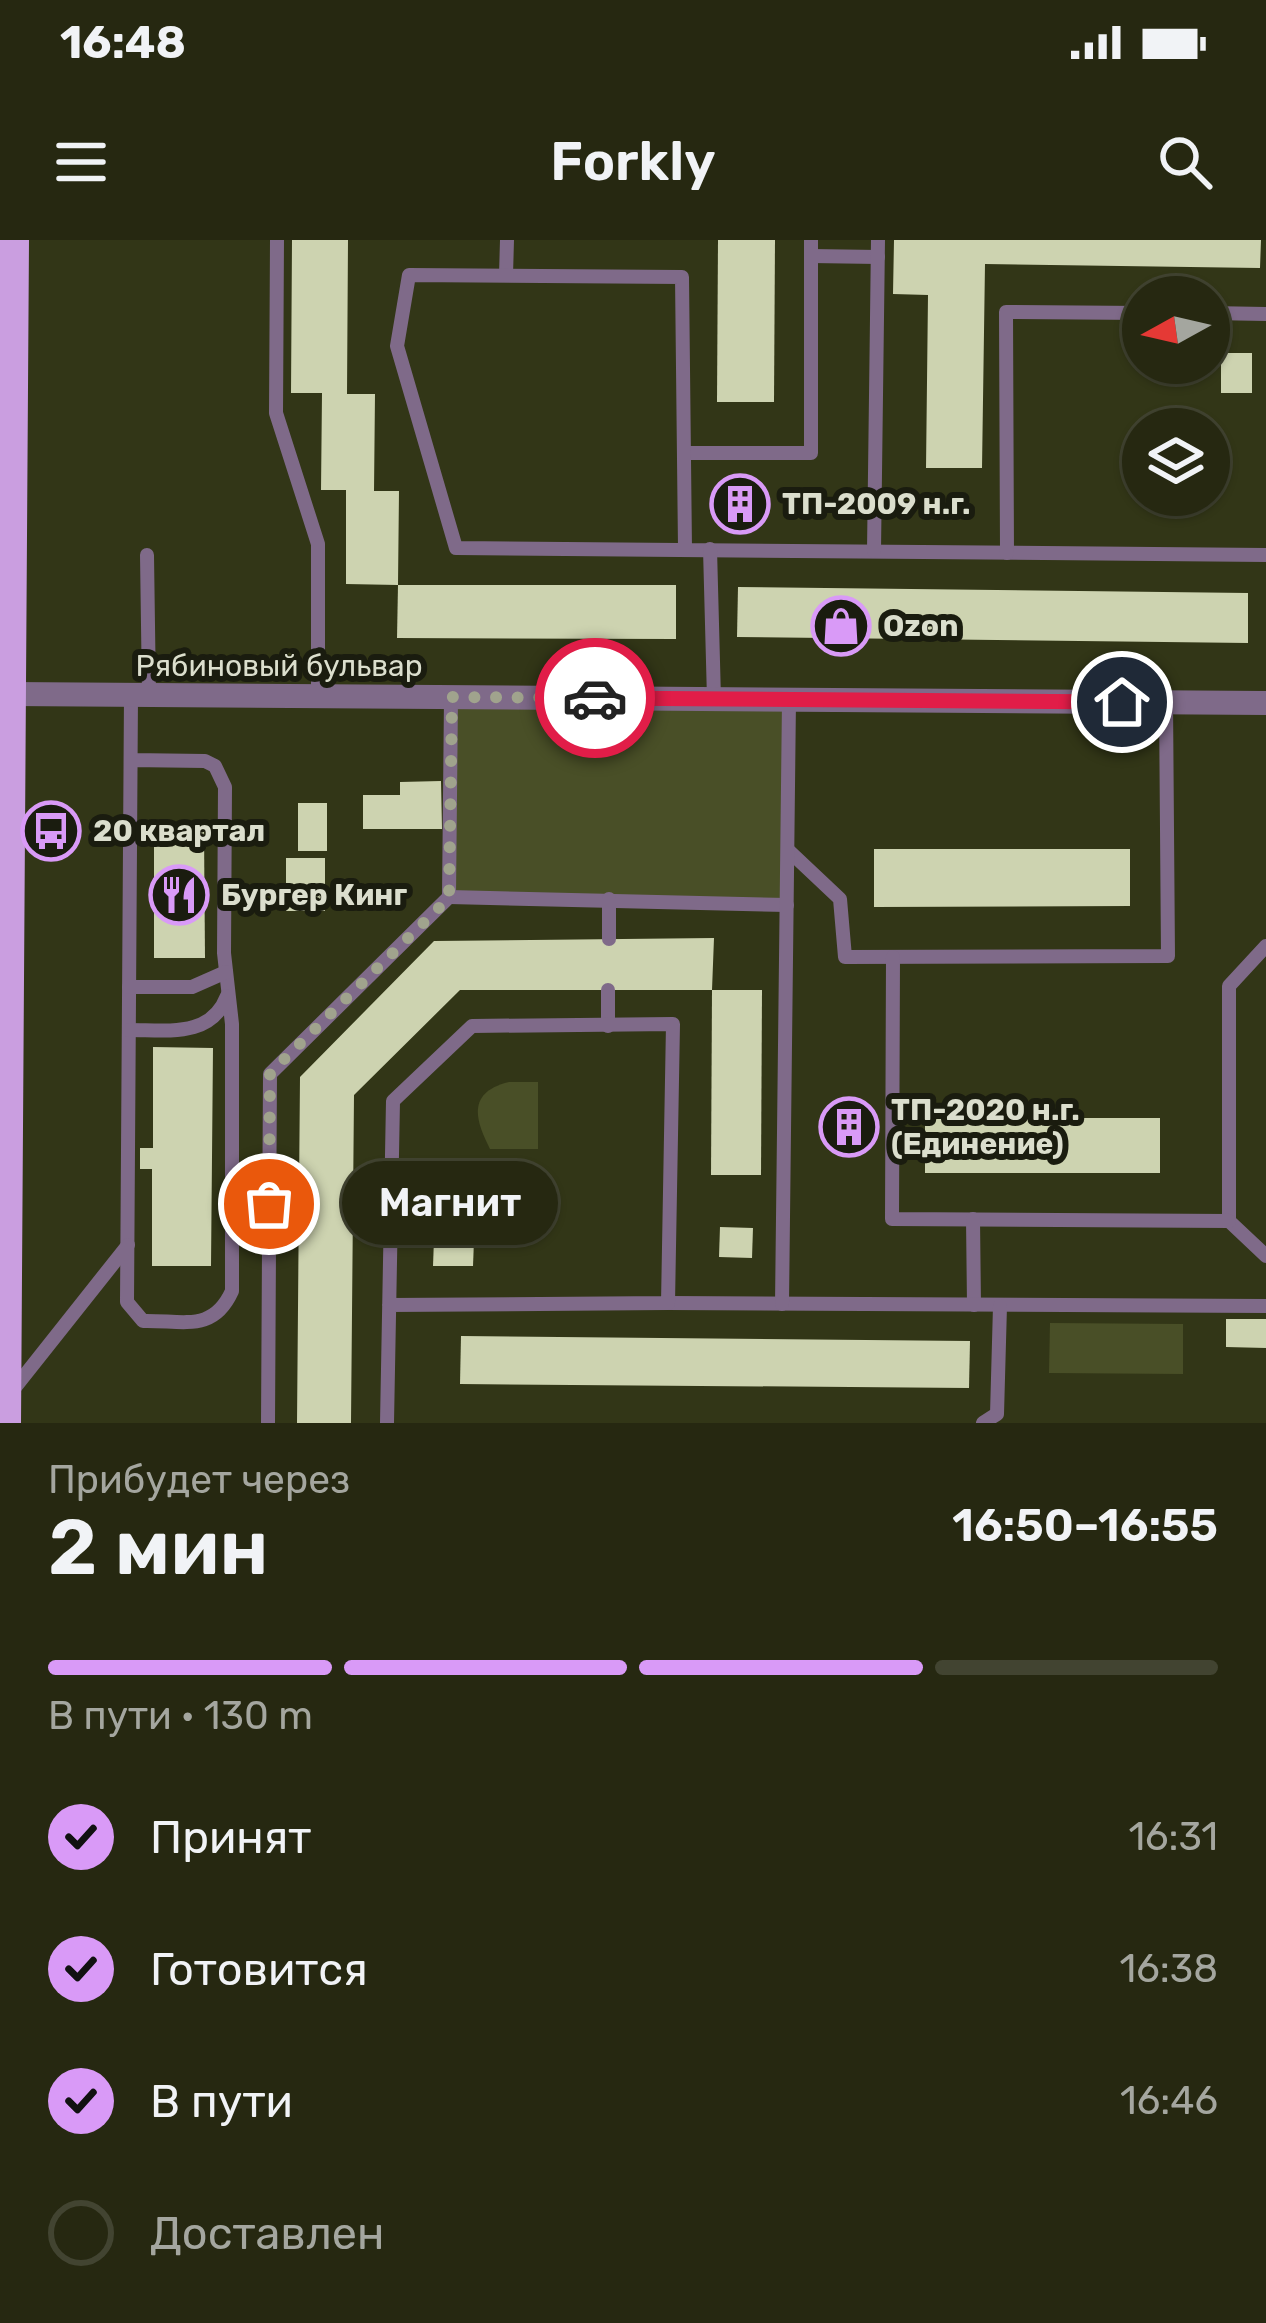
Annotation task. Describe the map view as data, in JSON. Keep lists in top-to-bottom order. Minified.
{"streets":{"street":["Рябиновый бульвар"]},"places":{"building":["ТП-2009 н.г.","ТП-2020 н.г. (Единение)"],"shop":["Ozon"],"bus stop":["20 квартал"],"restaurant":["Бургер Кинг"],"other":["Магнит"]},"north":"left","page":{"status":"16:48","header":"Forkly","bubble":"Магнит","heading":["2 мин","Прибудет через","16:50–16:55"],"bar":"В пути · 130 m","list":[["Принят","16:31"],["Готовится","16:38"],["В пути","16:46"],"Доставлен"]}}
